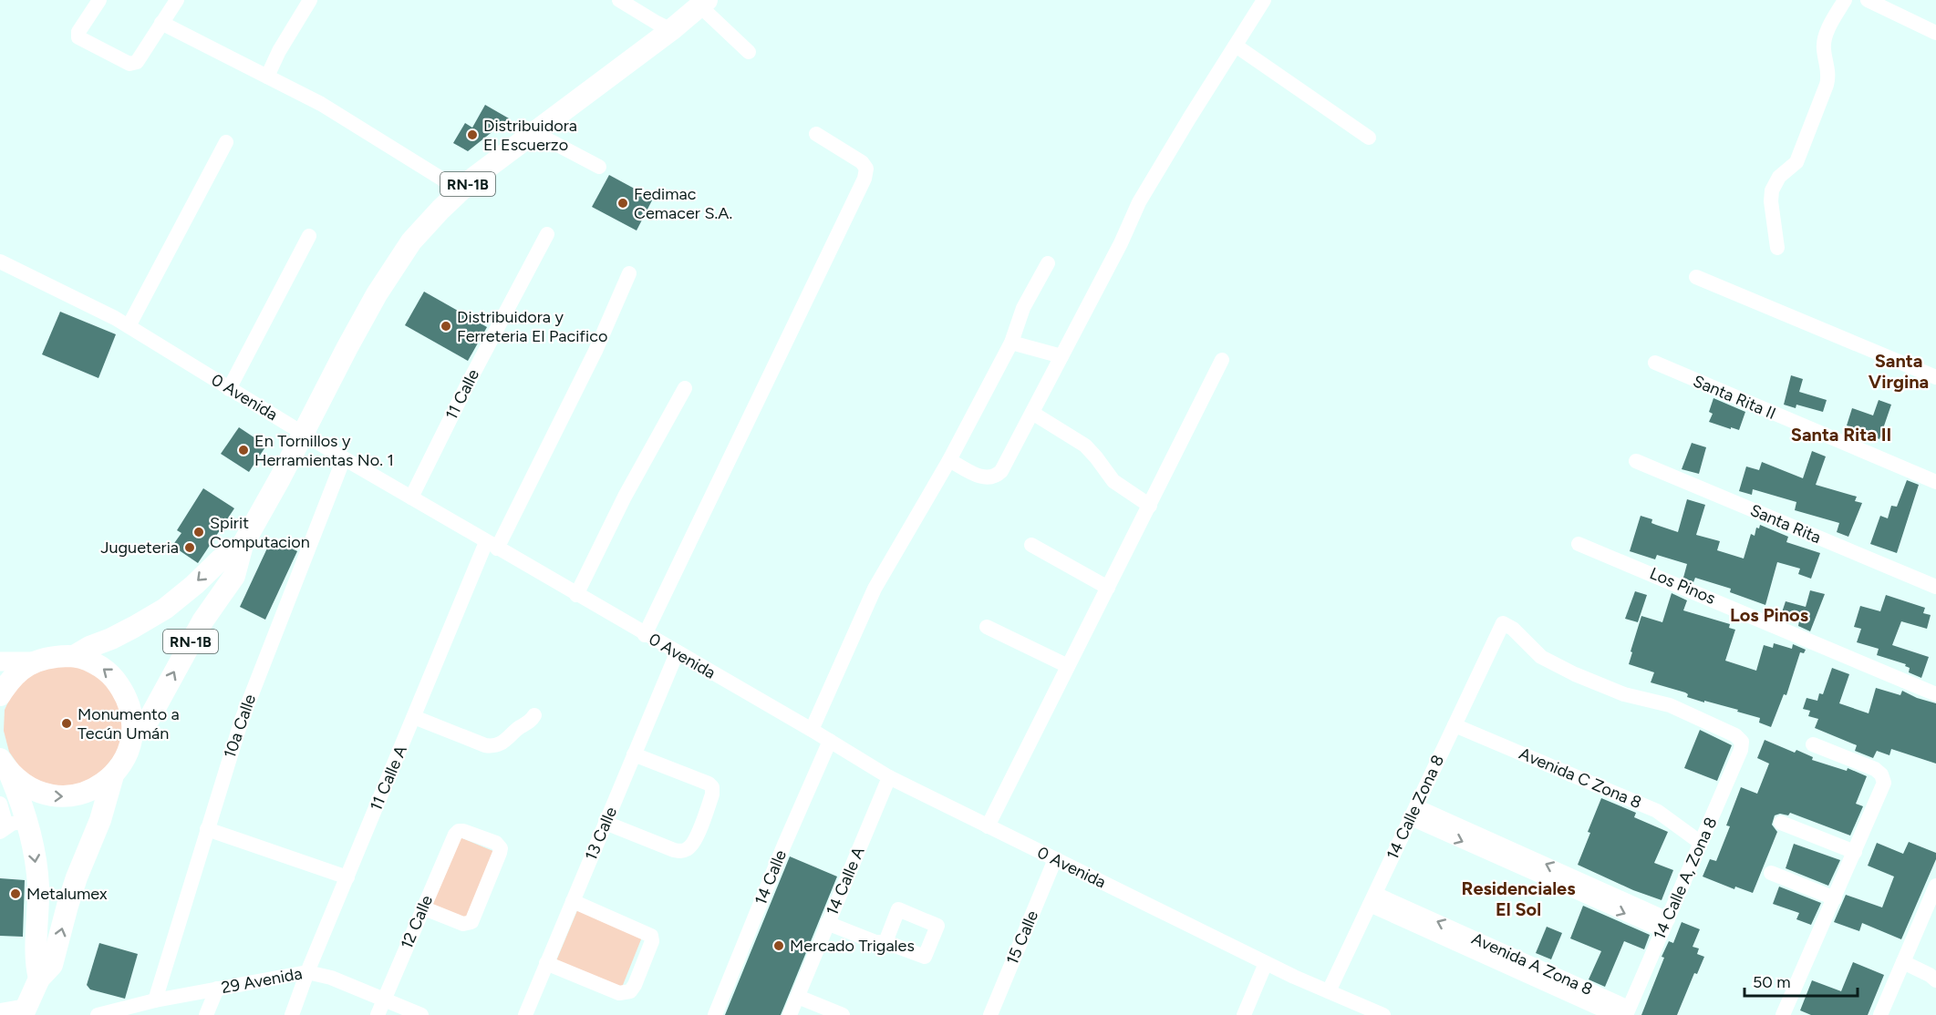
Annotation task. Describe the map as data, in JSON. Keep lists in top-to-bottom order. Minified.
{"streets":{"highway":["RN-1B"],"street":["11 Calle","0 Avenida","Santa Rita II","Santa Rita","Los Pinos","10a Calle","11 Calle A","Avenida C Zona 8","14 Calle Zona 8","13 Calle","14 Calle","14 Calle A, Zona 8","14 Calle A","12 Calle","15 Calle","Avenida A Zona 8","29 Avenida"]},"crossings":[["RN-1B","0 Avenida"],["11 Calle","0 Avenida"],["0 Avenida","10a Calle"],["0 Avenida","11 Calle A"],["0 Avenida","14 Calle Zona 8"],["0 Avenida","13 Calle"],["0 Avenida","14 Calle"],["0 Avenida","14 Calle A"],["0 Avenida","15 Calle"],["10a Calle","29 Avenida"],["11 Calle A","29 Avenida"],["Avenida C Zona 8","14 Calle Zona 8"],["Avenida C Zona 8","14 Calle A, Zona 8"],["14 Calle Zona 8","14 Calle A, Zona 8"],["14 Calle Zona 8","Avenida A Zona 8"],["14 Calle A, Zona 8","Avenida A Zona 8"],["12 Calle","29 Avenida"]],"districts":["Santa Virgina","Santa Rita II","Los Pinos","Residenciales El Sol"],"places":["Distribuidora El Escuerzo","Fedimac Cemacer S.A.","Distribuidora y Ferreteria El Pacifico","En Tornillos y Herramientas No. 1","Spirit Computacion","Jugueteria","Monumento a Tecún Umán","Metalumex","Mercado Trigales"],"scale_bar":"50 m"}
